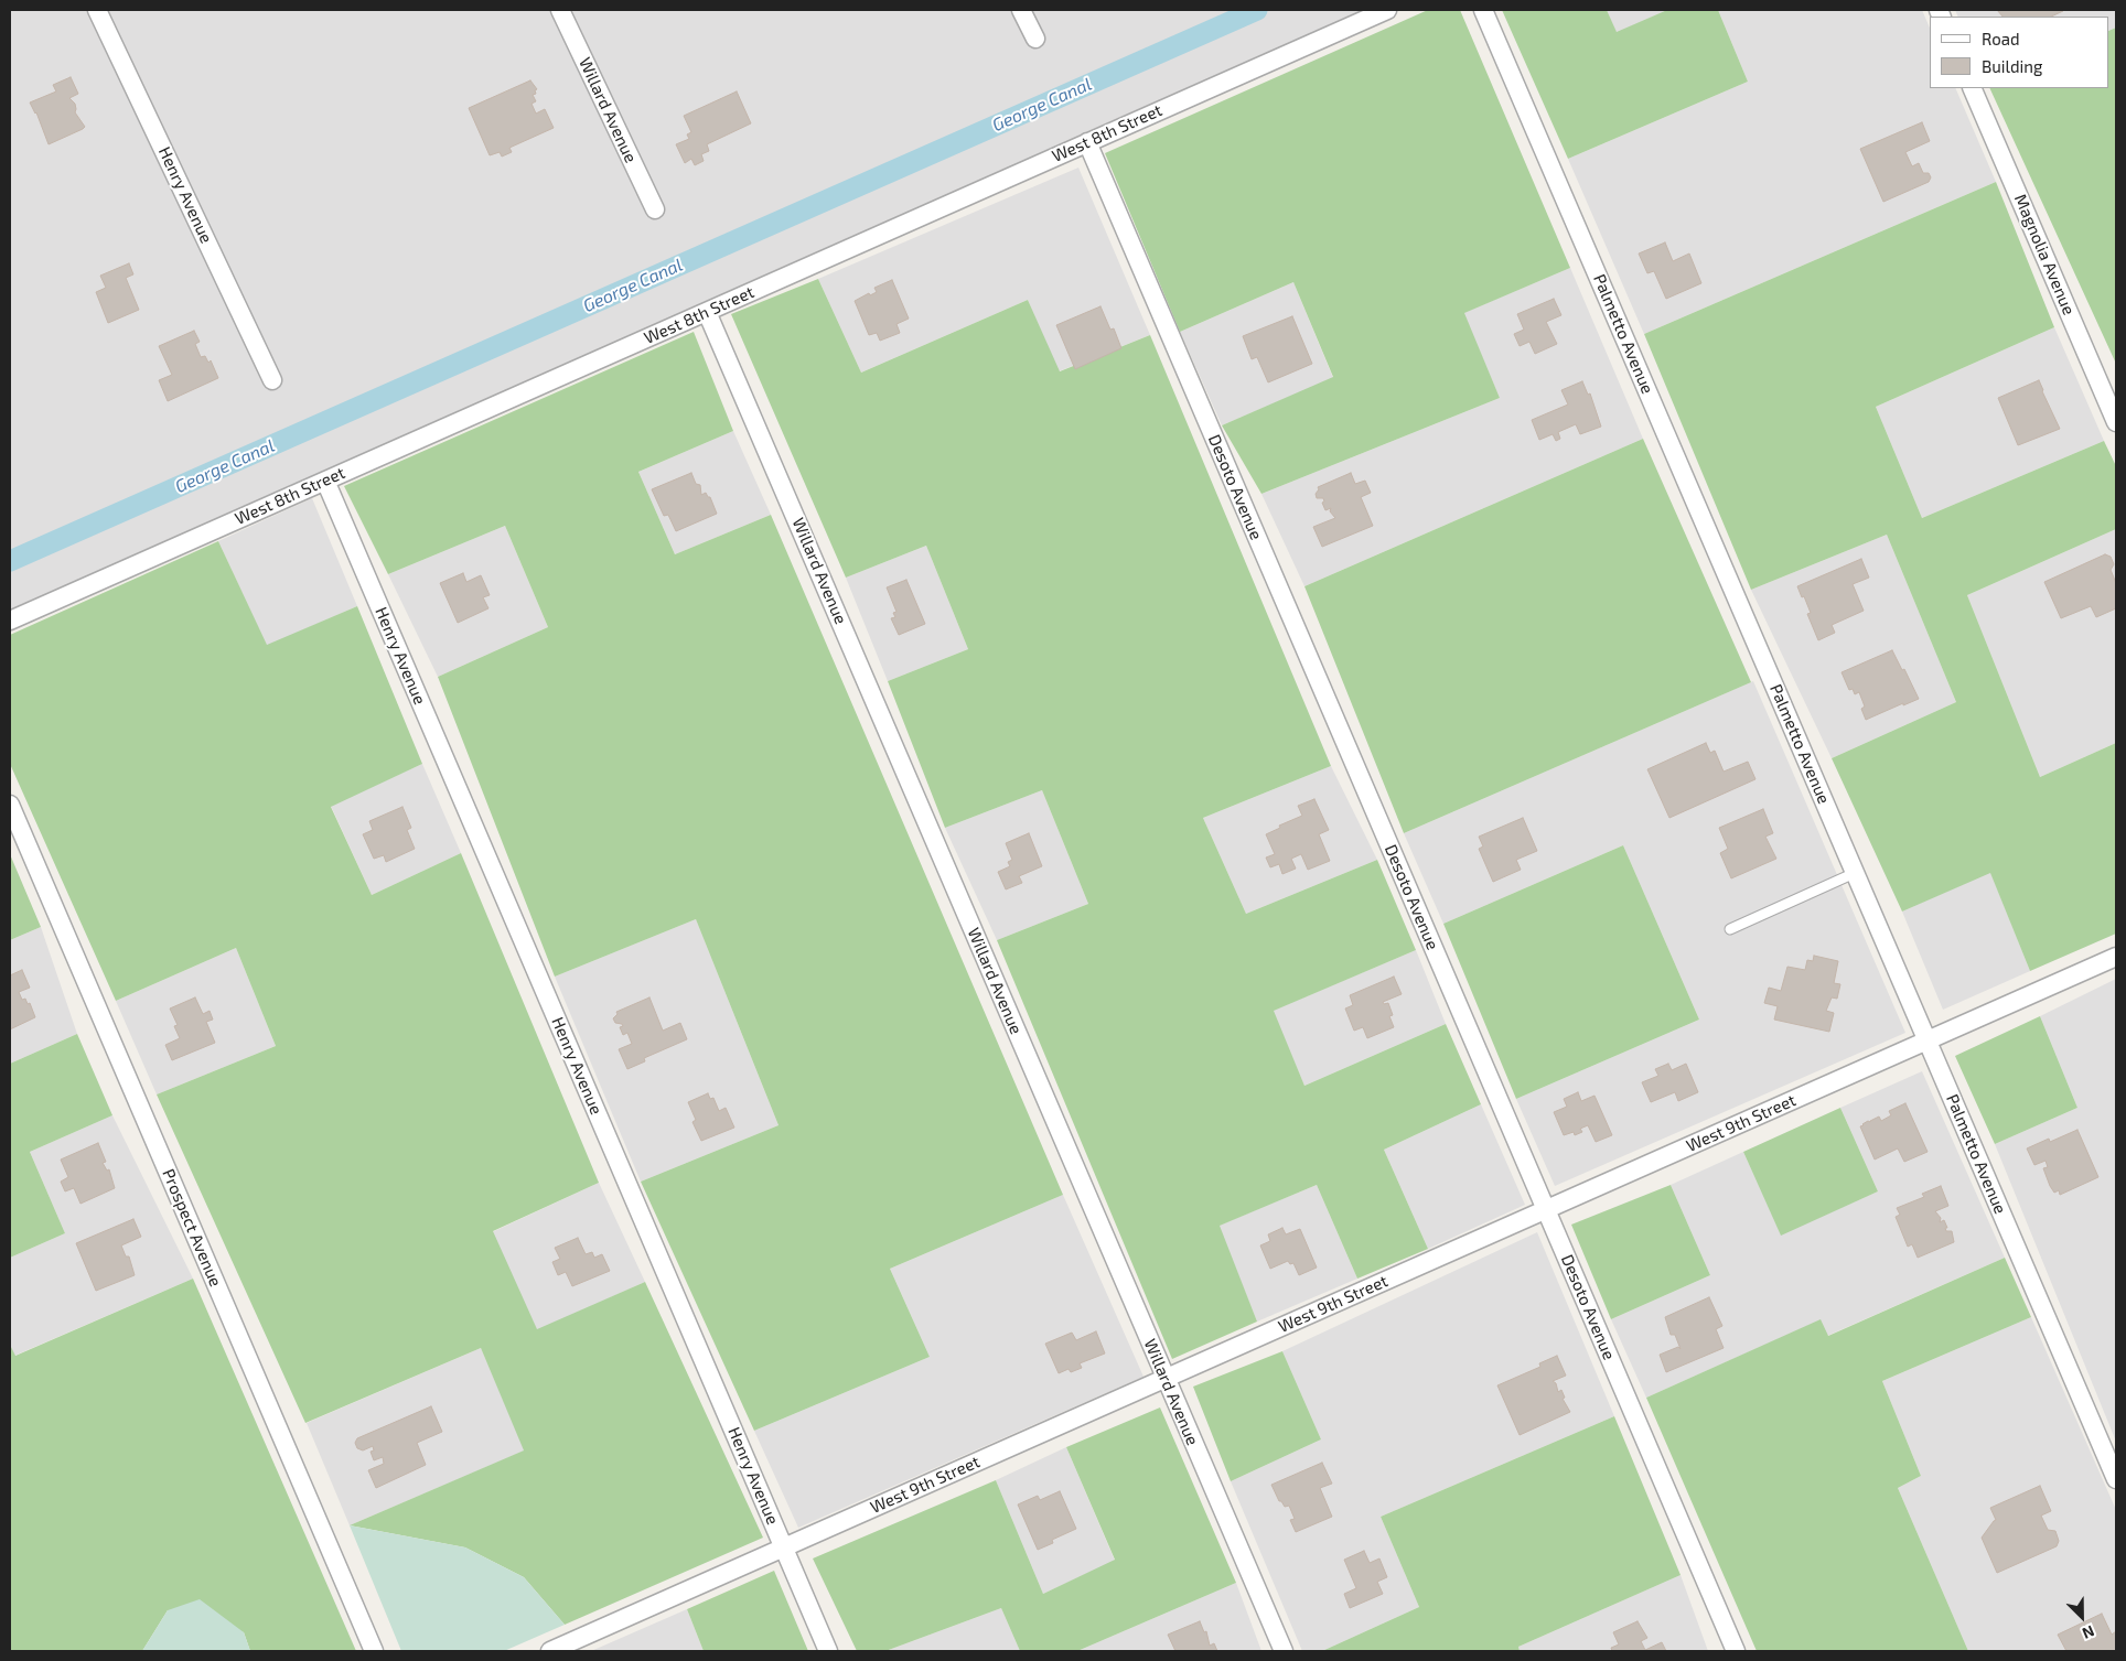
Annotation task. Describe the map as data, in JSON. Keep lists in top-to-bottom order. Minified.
{"streets":{"street":["Willard Avenue","West 8th Street","Henry Avenue","Magnolia Avenue","Palmetto Avenue","Desoto Avenue","West 9th Street","Prospect Avenue"]},"crossings":[["Willard Avenue","West 8th Street"],["Willard Avenue","West 9th Street"],["West 8th Street","Henry Avenue"],["West 8th Street","Desoto Avenue"],["Henry Avenue","West 9th Street"],["Palmetto Avenue","West 9th Street"],["Desoto Avenue","West 9th Street"]],"water":["George Canal"],"legend":["Road","Building"],"north":"bottom right"}
